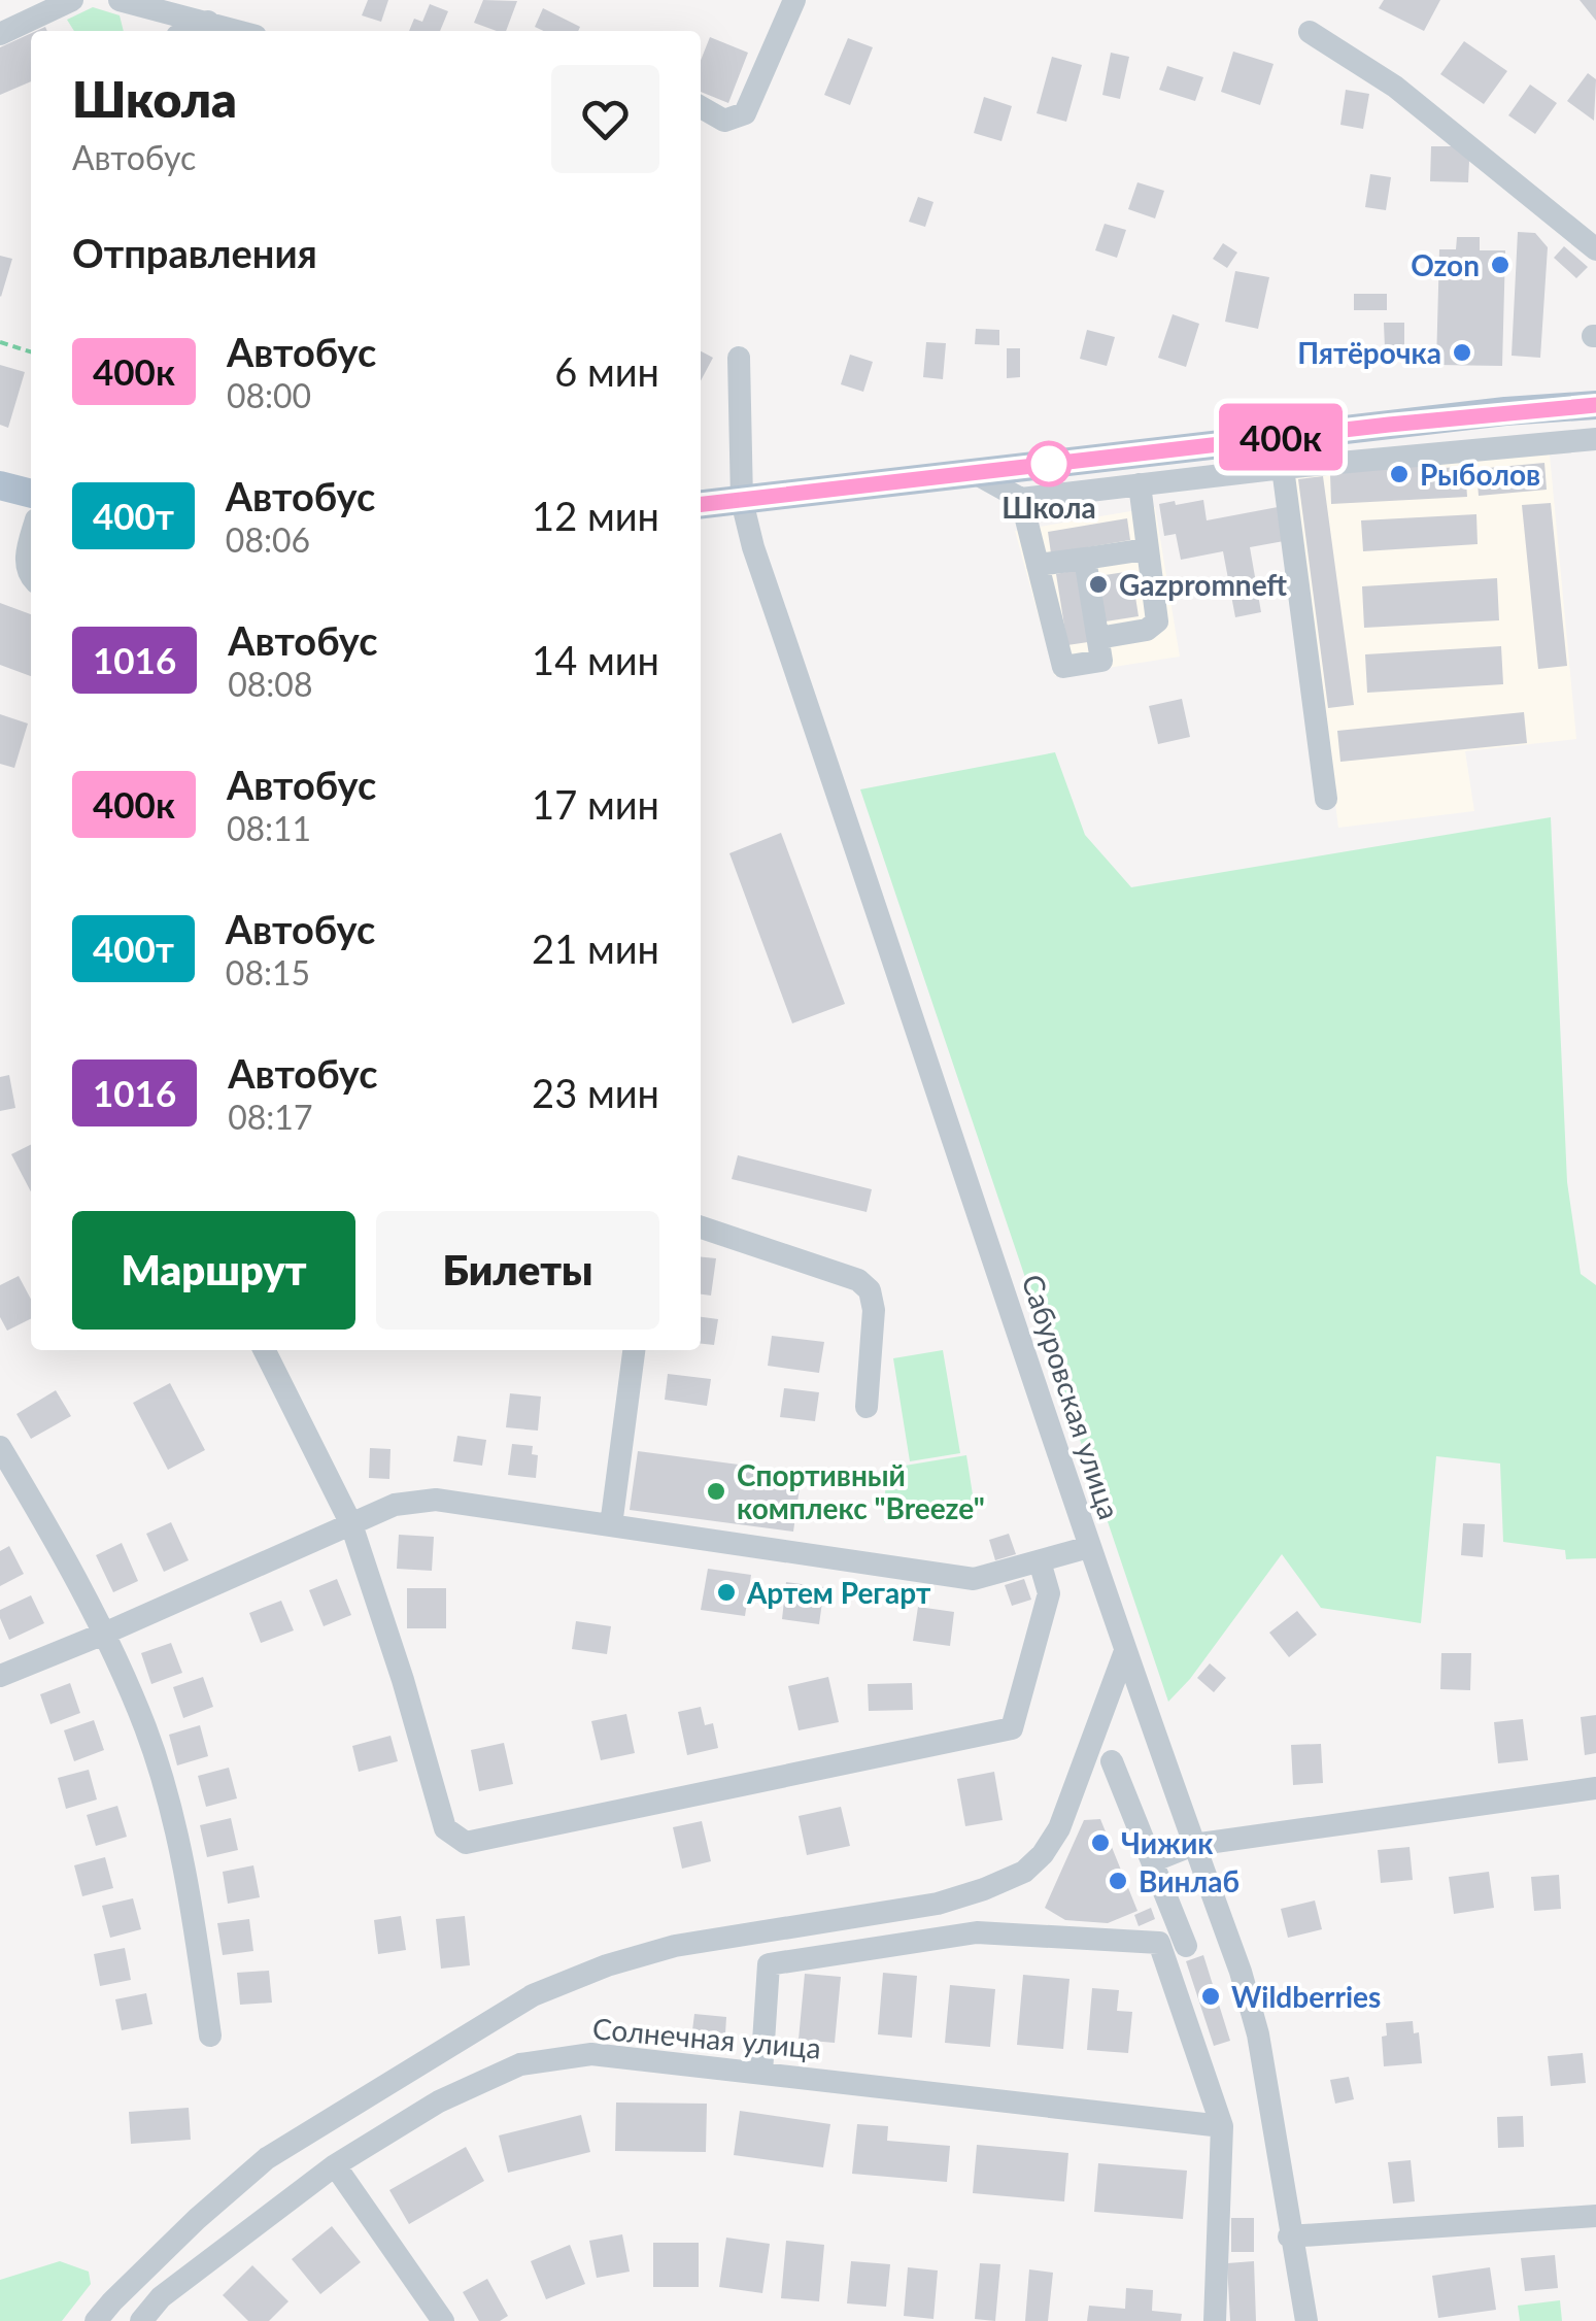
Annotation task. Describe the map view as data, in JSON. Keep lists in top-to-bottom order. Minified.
{"streets":{"street":["Сабуровская улица","Солнечная улица"]},"places":["Ozon","Пятёрочка","Школа","Рыболов","Gazpromneft","Спортивный комплекс \"Breeze\"","Артем Регарт","Чижик","Винлаб","Wildberries"],"lines":["bus line 400к"],"page":{"on_map":"400к","heading":[["Школа","Автобус"],"Отправления"],"list":[{"mark":"400к","name":"Автобус","note":"08:00","value":"6 мин"},{"mark":"400т","name":"Автобус","note":"08:06","value":"12 мин"},{"mark":"1016","name":"Автобус","note":"08:08","value":"14 мин"},{"mark":"400к","name":"Автобус","note":"08:11","value":"17 мин"},{"mark":"400т","name":"Автобус","note":"08:15","value":"21 мин"},{"mark":"1016","name":"Автобус","note":"08:17","value":"23 мин"}],"buttons":["Маршрут","Билеты"]}}
